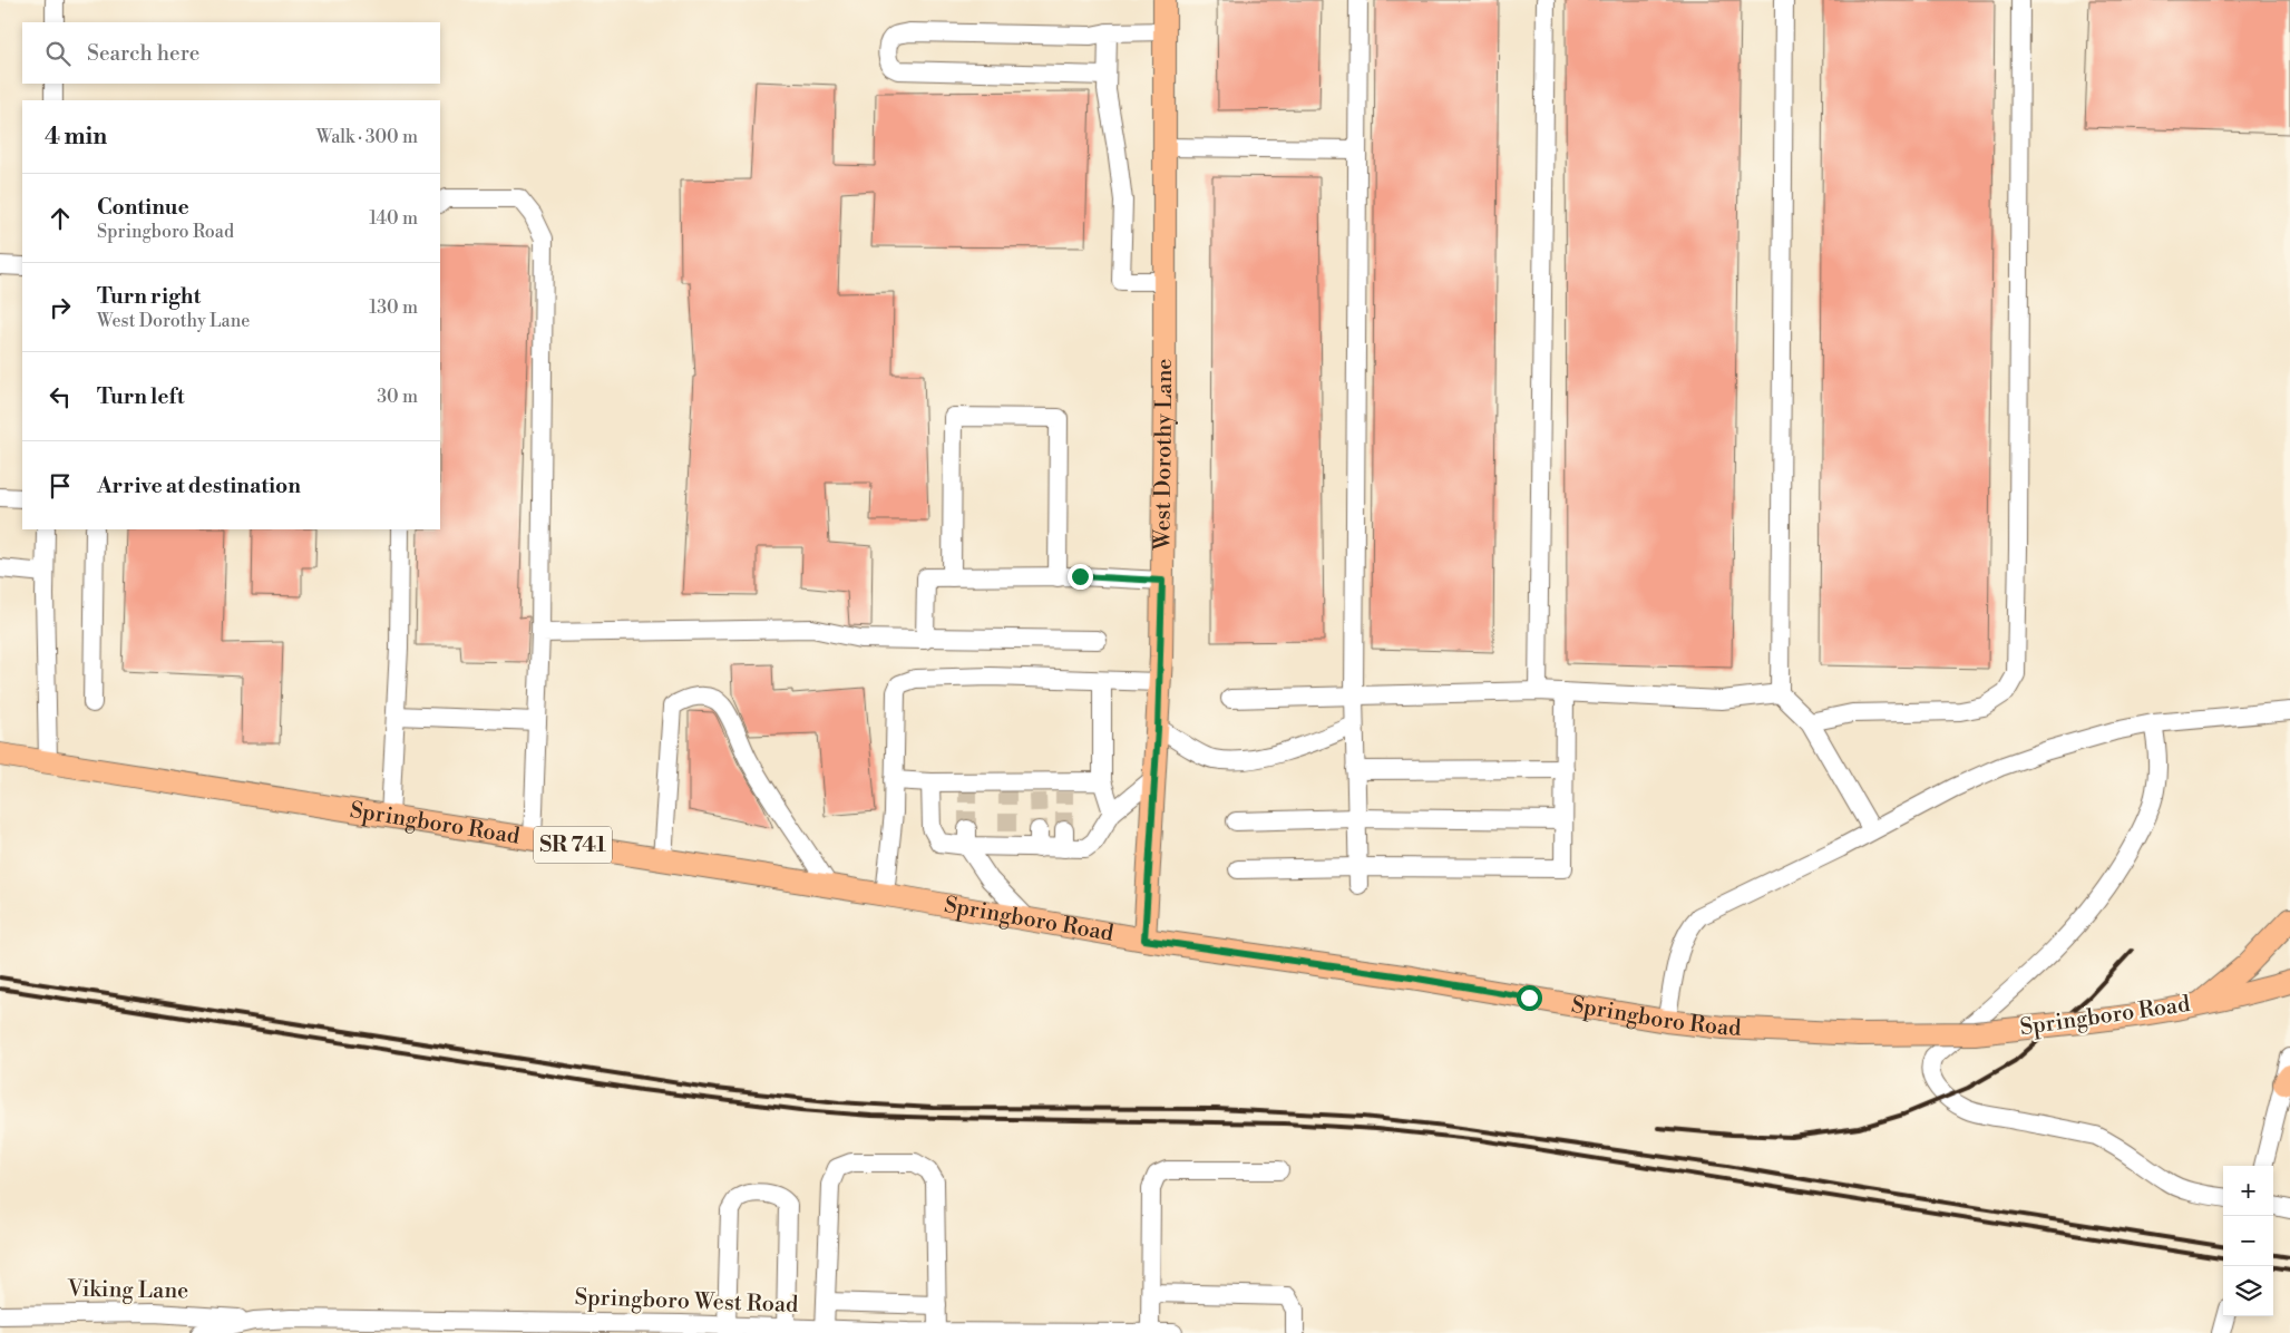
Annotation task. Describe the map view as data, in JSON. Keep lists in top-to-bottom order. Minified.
{"streets":{"main road":["West Dorothy Lane","Springboro Road","SR 741"],"street":["Viking Lane","Springboro West Road"]},"crossings":[["West Dorothy Lane","Springboro Road"],["Viking Lane","Springboro West Road"]],"page":{"search":"Search here","heading":["4 min","Walk · 300 m"],"list":[["Continue","Springboro Road","140 m"],["Turn right","West Dorothy Lane","130 m"],["Turn left","30 m"],"Arrive at destination"],"map_buttons":["+","−"]}}
